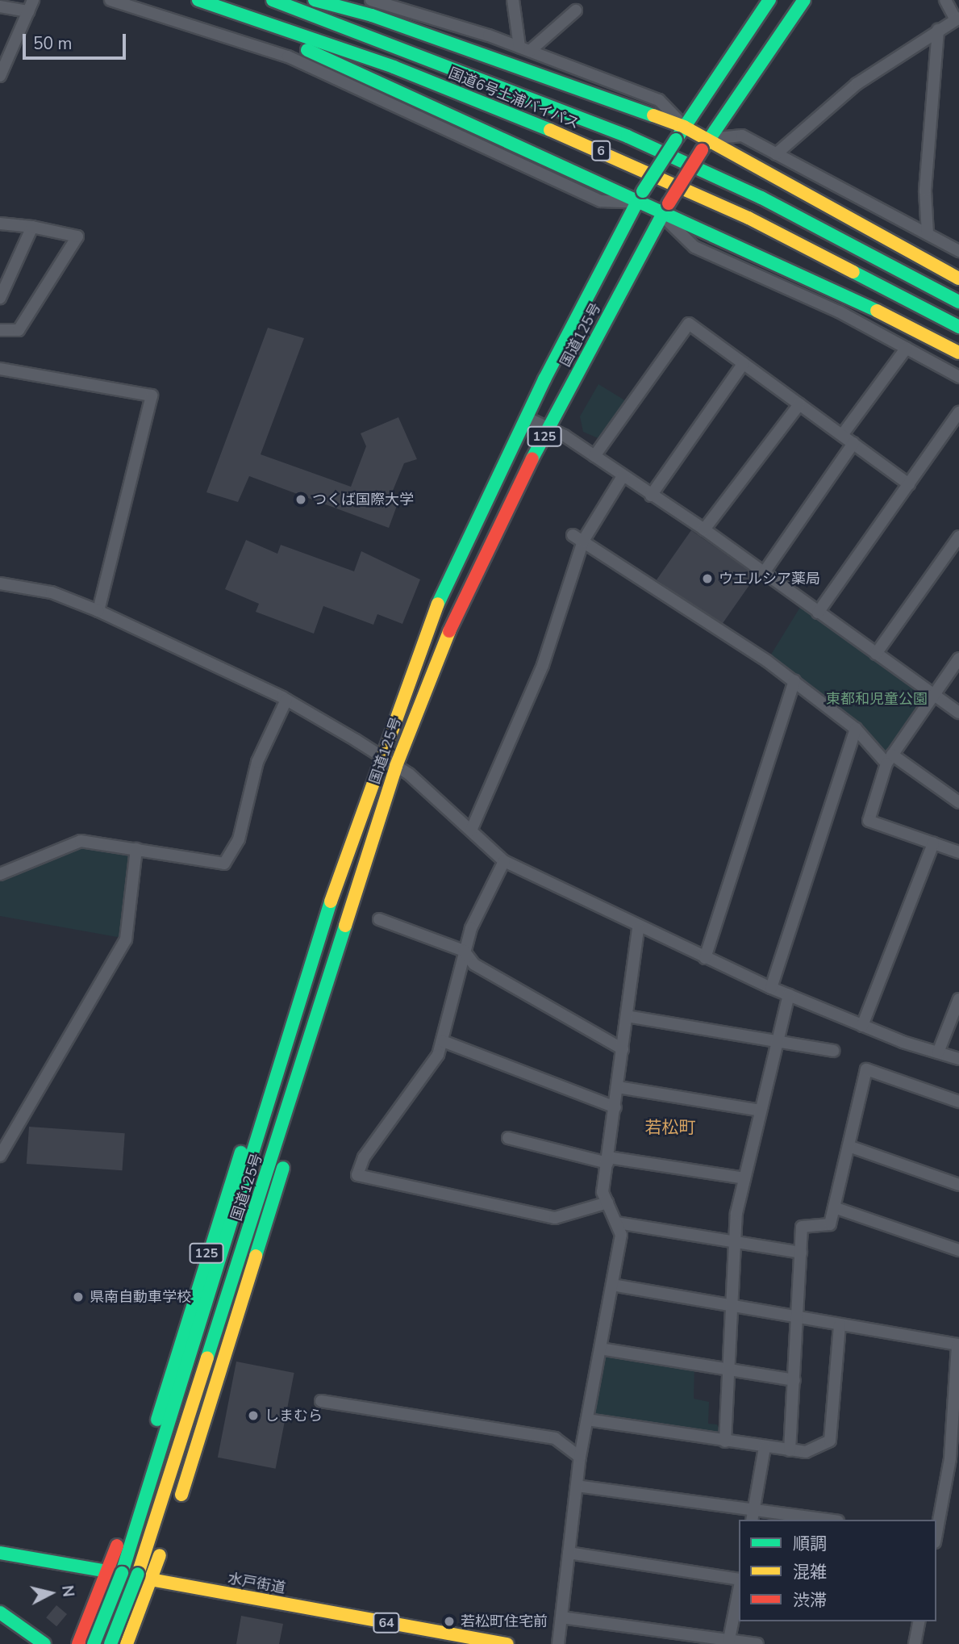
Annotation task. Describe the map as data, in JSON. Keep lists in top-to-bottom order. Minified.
{"streets":{"main road":["国道6号土浦バイパス","6","国道125号","125","水戸街道","64"]},"crossings":[["国道125号","125"],["125","水戸街道"]],"districts":["若松町"],"parks":["東都和児童公園"],"places":["つくば国際大学","ウエルシア薬局","県南自動車学校","しまむら","若松町住宅前"],"legend":["順調","混雑","渋滞"],"scale_bar":"50 m","north":"right"}
